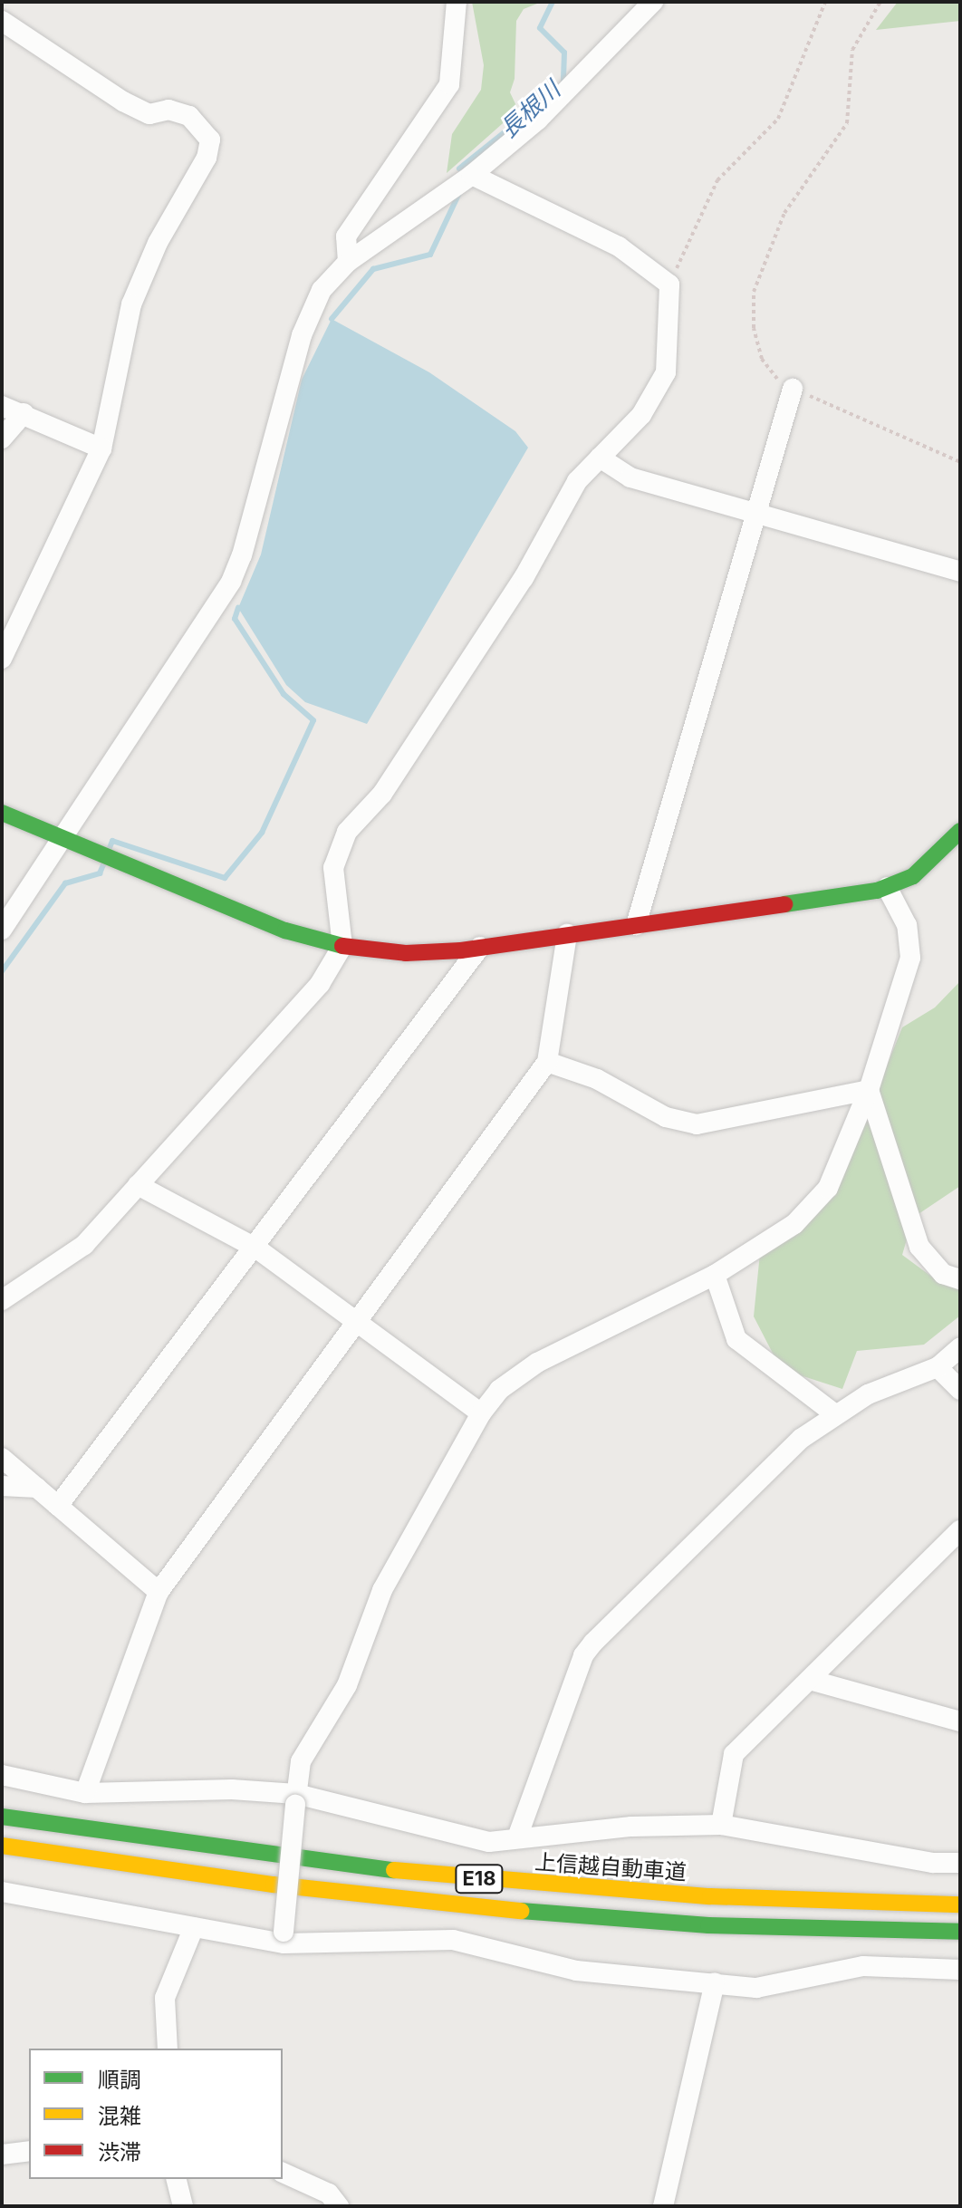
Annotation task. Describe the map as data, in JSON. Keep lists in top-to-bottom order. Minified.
{"streets":{"main road":["上信越自動車道","E18"]},"water":["長根川"],"legend":["順調","混雑","渋滞"]}
